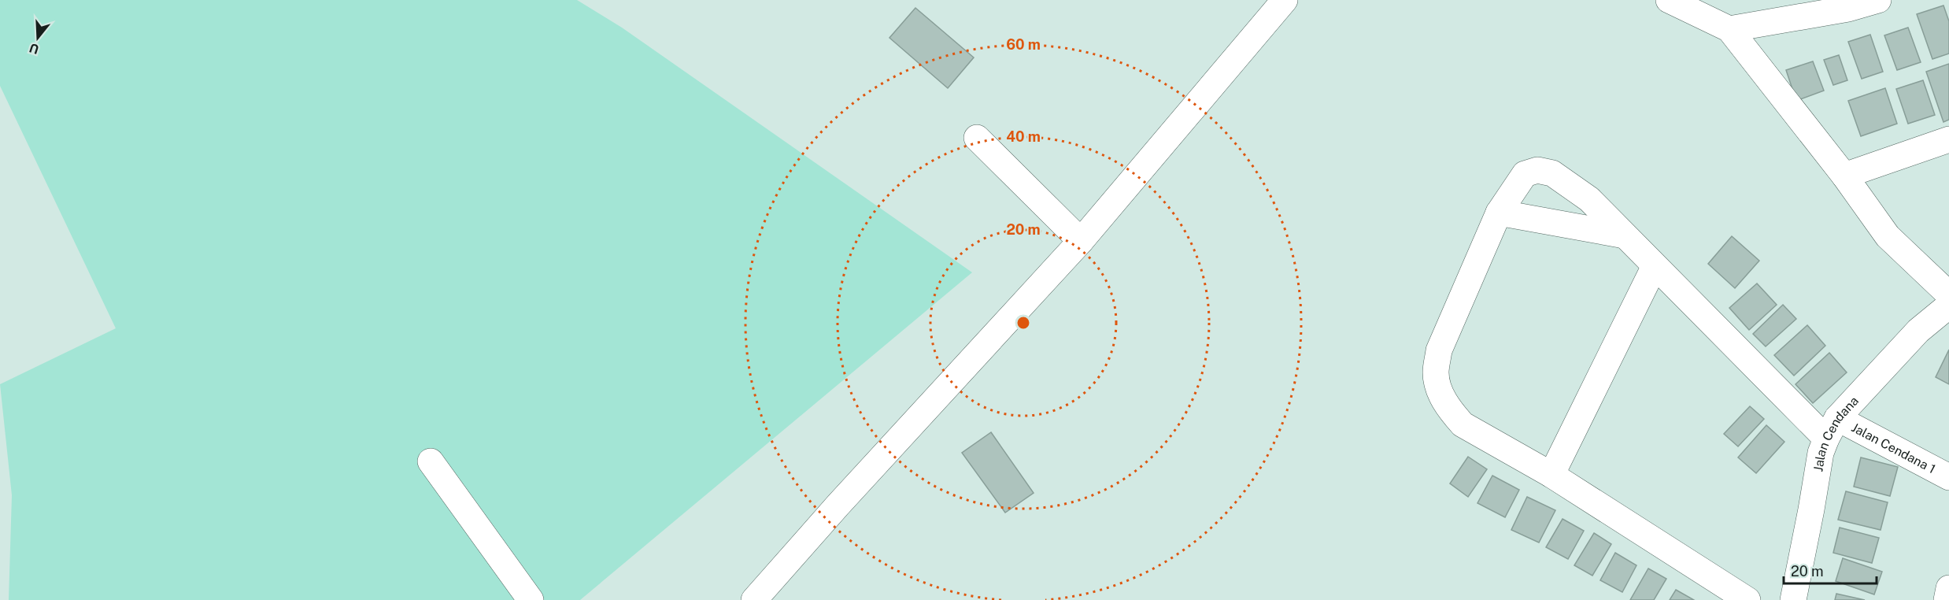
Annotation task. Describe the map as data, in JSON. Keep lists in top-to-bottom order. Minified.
{"streets":{"street":["Jalan Cendana","Jalan Cendana 1"]},"crossings":[["Jalan Cendana","Jalan Cendana 1"]],"scale_bar":"20 m","north":"bottom","rings":["60 m","40 m","20 m"]}
